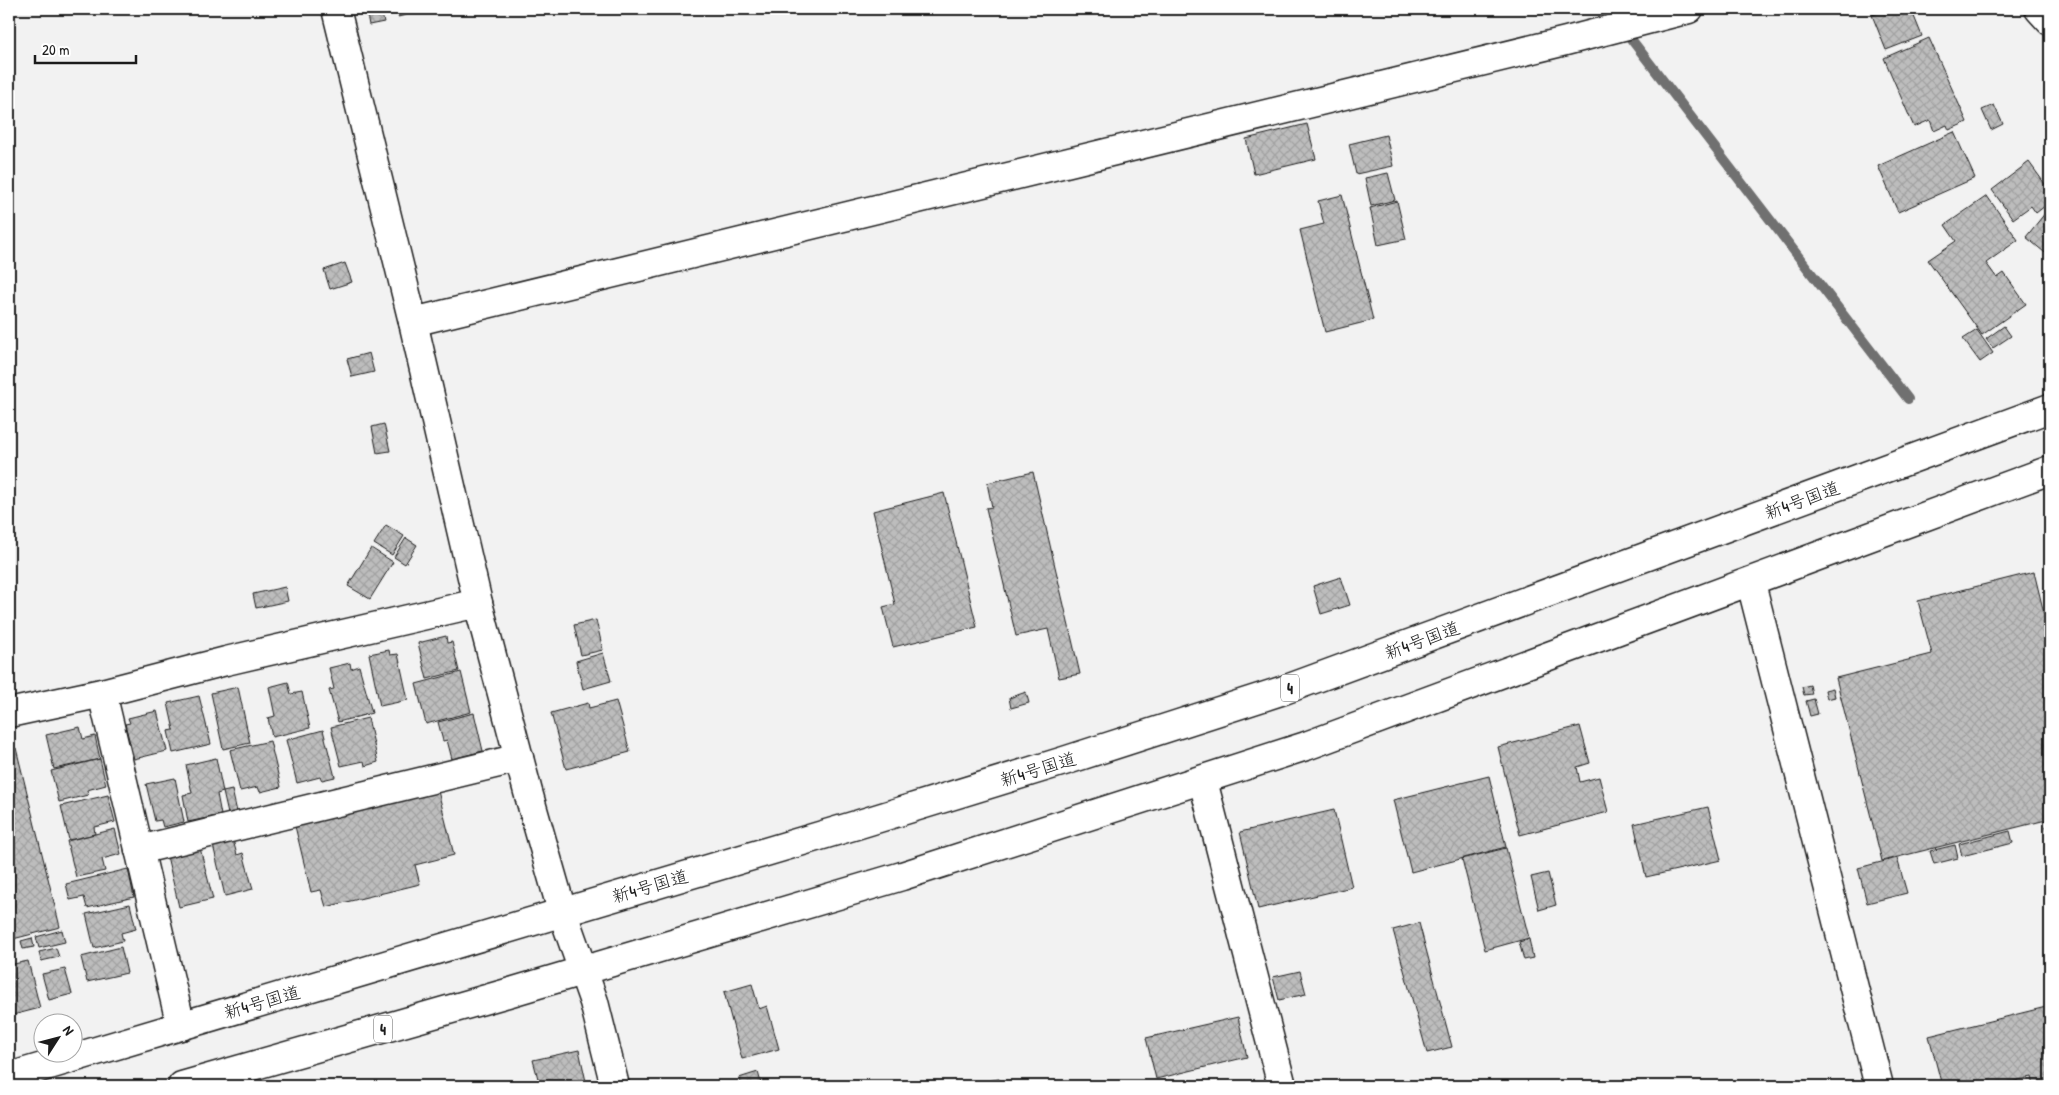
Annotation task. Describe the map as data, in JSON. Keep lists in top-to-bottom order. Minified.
{"streets":{"main road":["新4号国道","4"]},"scale_bar":"20 m","north":"top right"}
